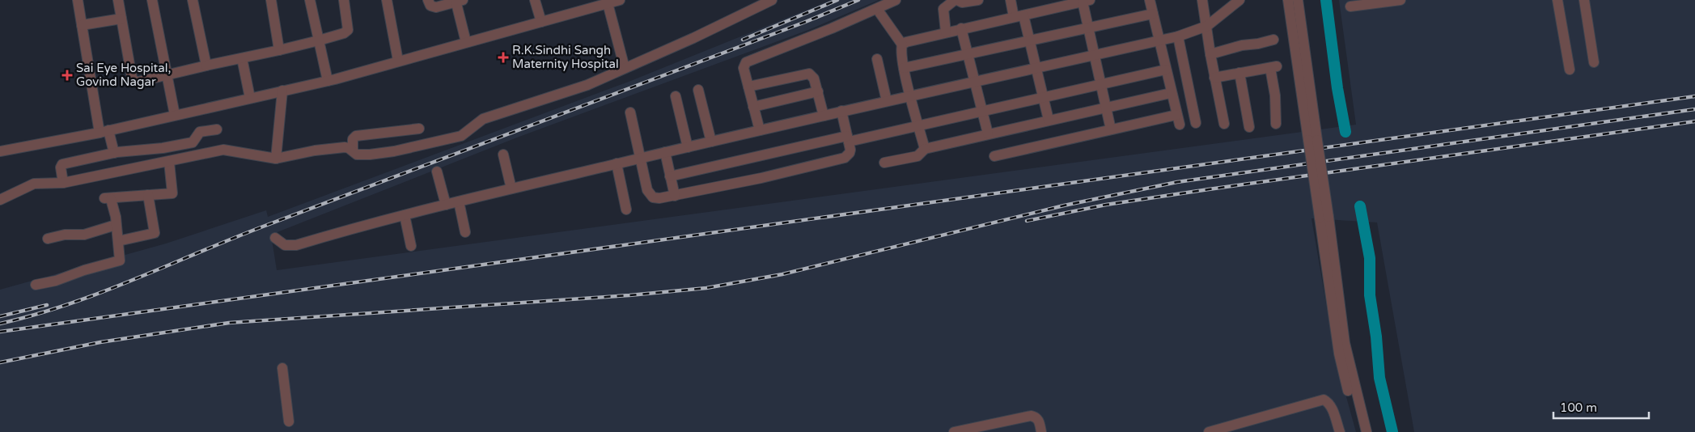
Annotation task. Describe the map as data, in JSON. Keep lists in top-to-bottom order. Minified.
{"places":{"health":["R.K.Sindhi Sangh Maternity Hospital","Sai Eye Hospital, Govind Nagar"]},"scale_bar":"100 m"}
